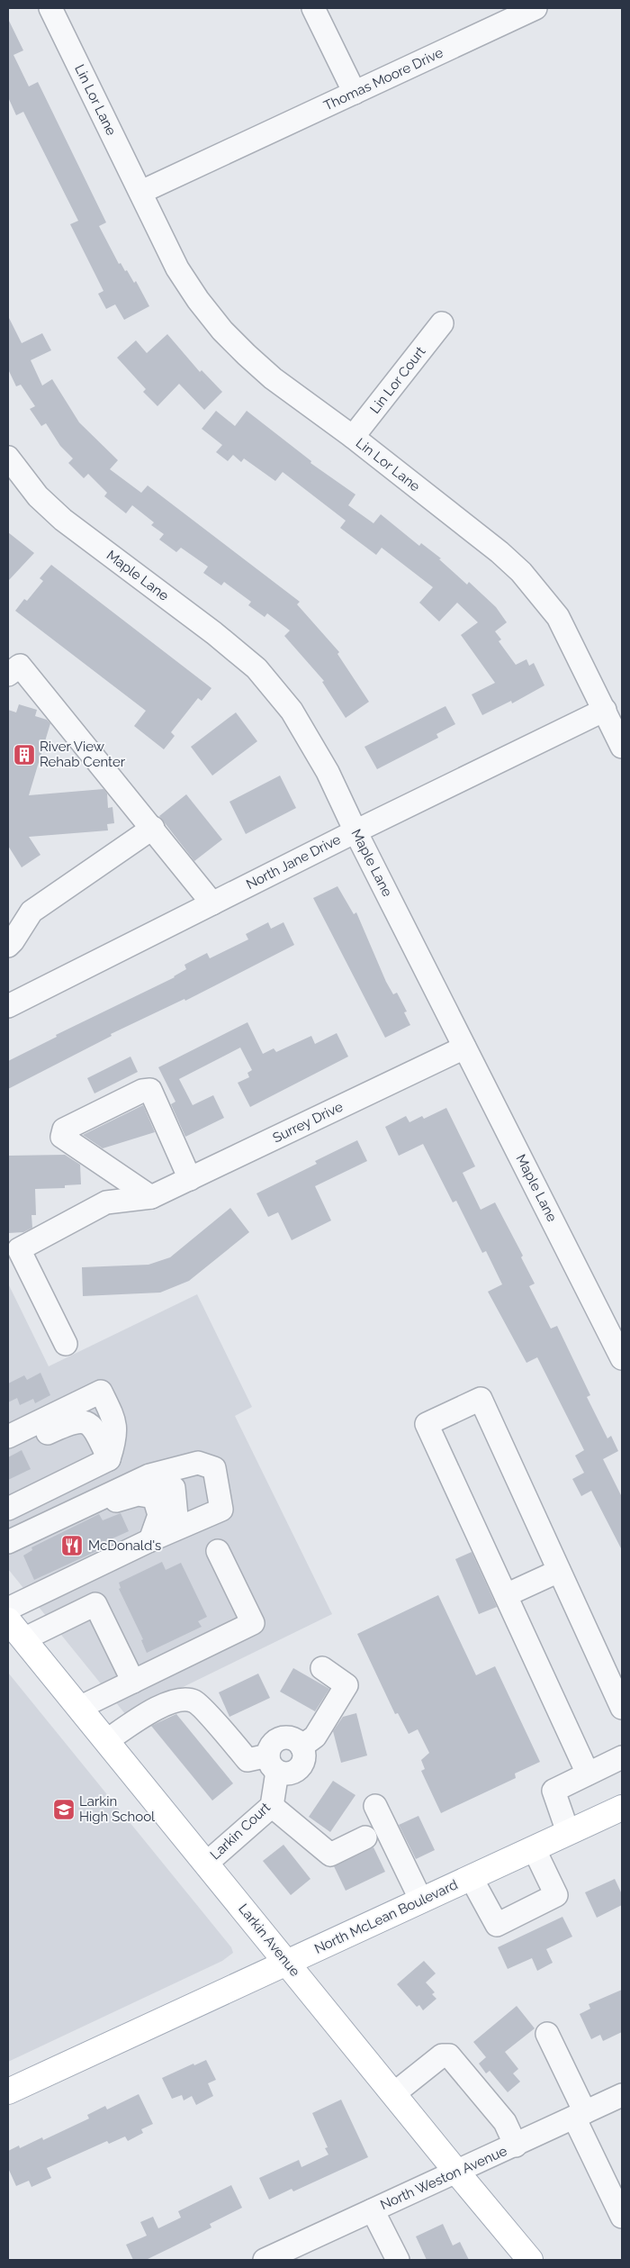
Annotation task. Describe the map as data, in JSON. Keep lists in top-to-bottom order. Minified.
{"streets":{"main road":["North McLean Boulevard","Larkin Avenue"],"street":["Thomas Moore Drive","Lin Lor Lane","Lin Lor Court","Maple Lane","North Jane Drive","Surrey Drive","Larkin Court","North Weston Avenue"]},"crossings":[["Thomas Moore Drive","Lin Lor Lane"],["Lin Lor Lane","Lin Lor Court"],["Lin Lor Lane","North Jane Drive"],["Maple Lane","North Jane Drive"],["Maple Lane","Surrey Drive"],["Larkin Court","Larkin Avenue"],["North McLean Boulevard","Larkin Avenue"],["Larkin Avenue","North Weston Avenue"]],"places":{"building":["River View Rehab Center"],"restaurant":["McDonald's"],"school or university":["Larkin High School"]}}
